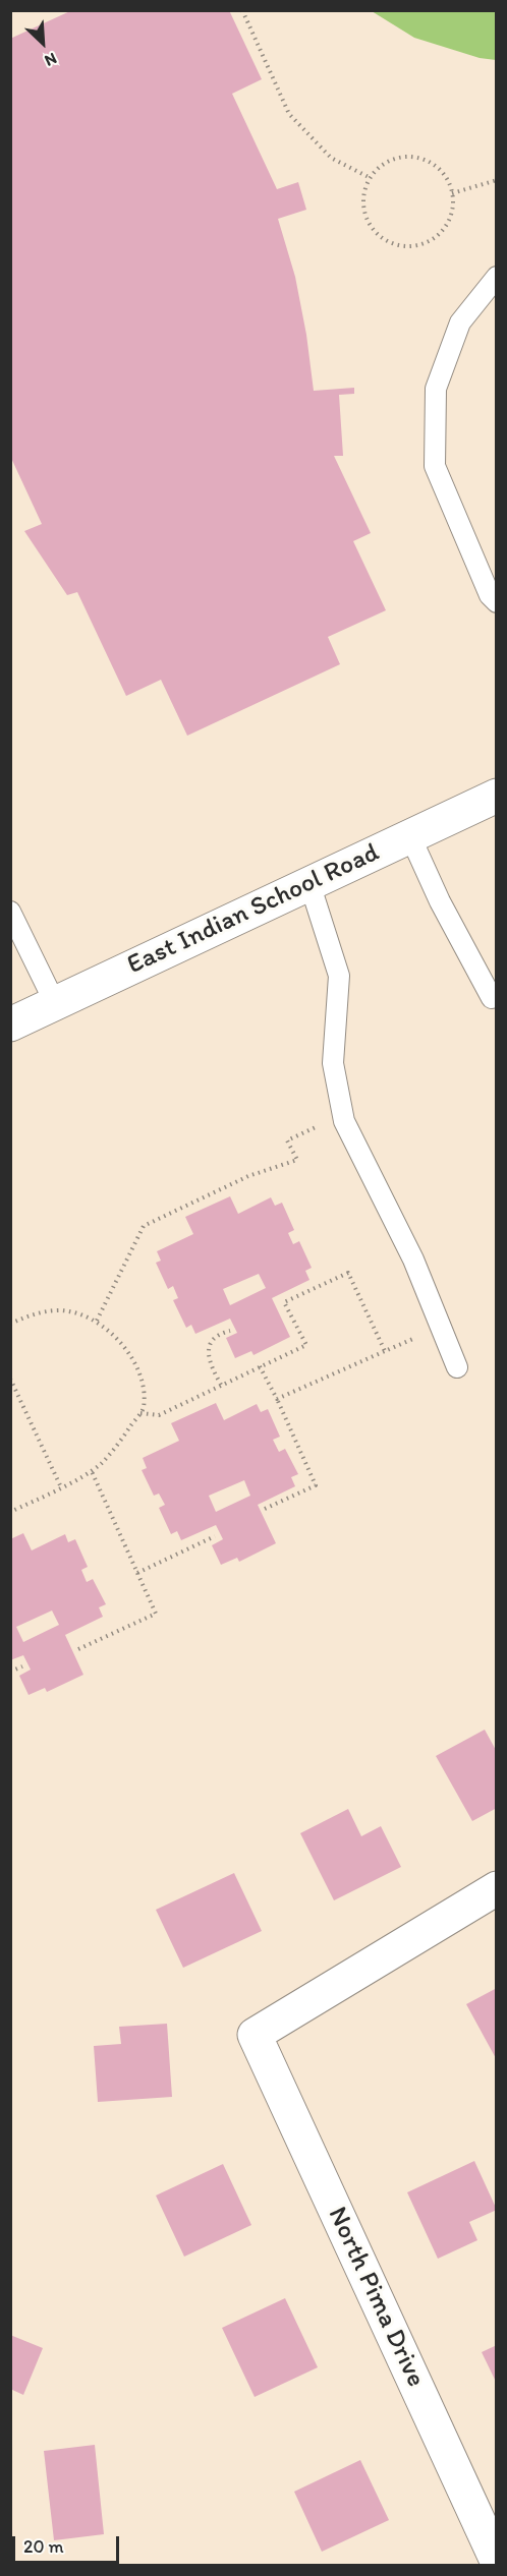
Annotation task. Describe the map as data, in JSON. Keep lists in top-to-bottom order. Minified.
{"streets":{"street":["East Indian School Road","North Pima Drive"]},"scale_bar":"20 m","north":"bottom right"}
